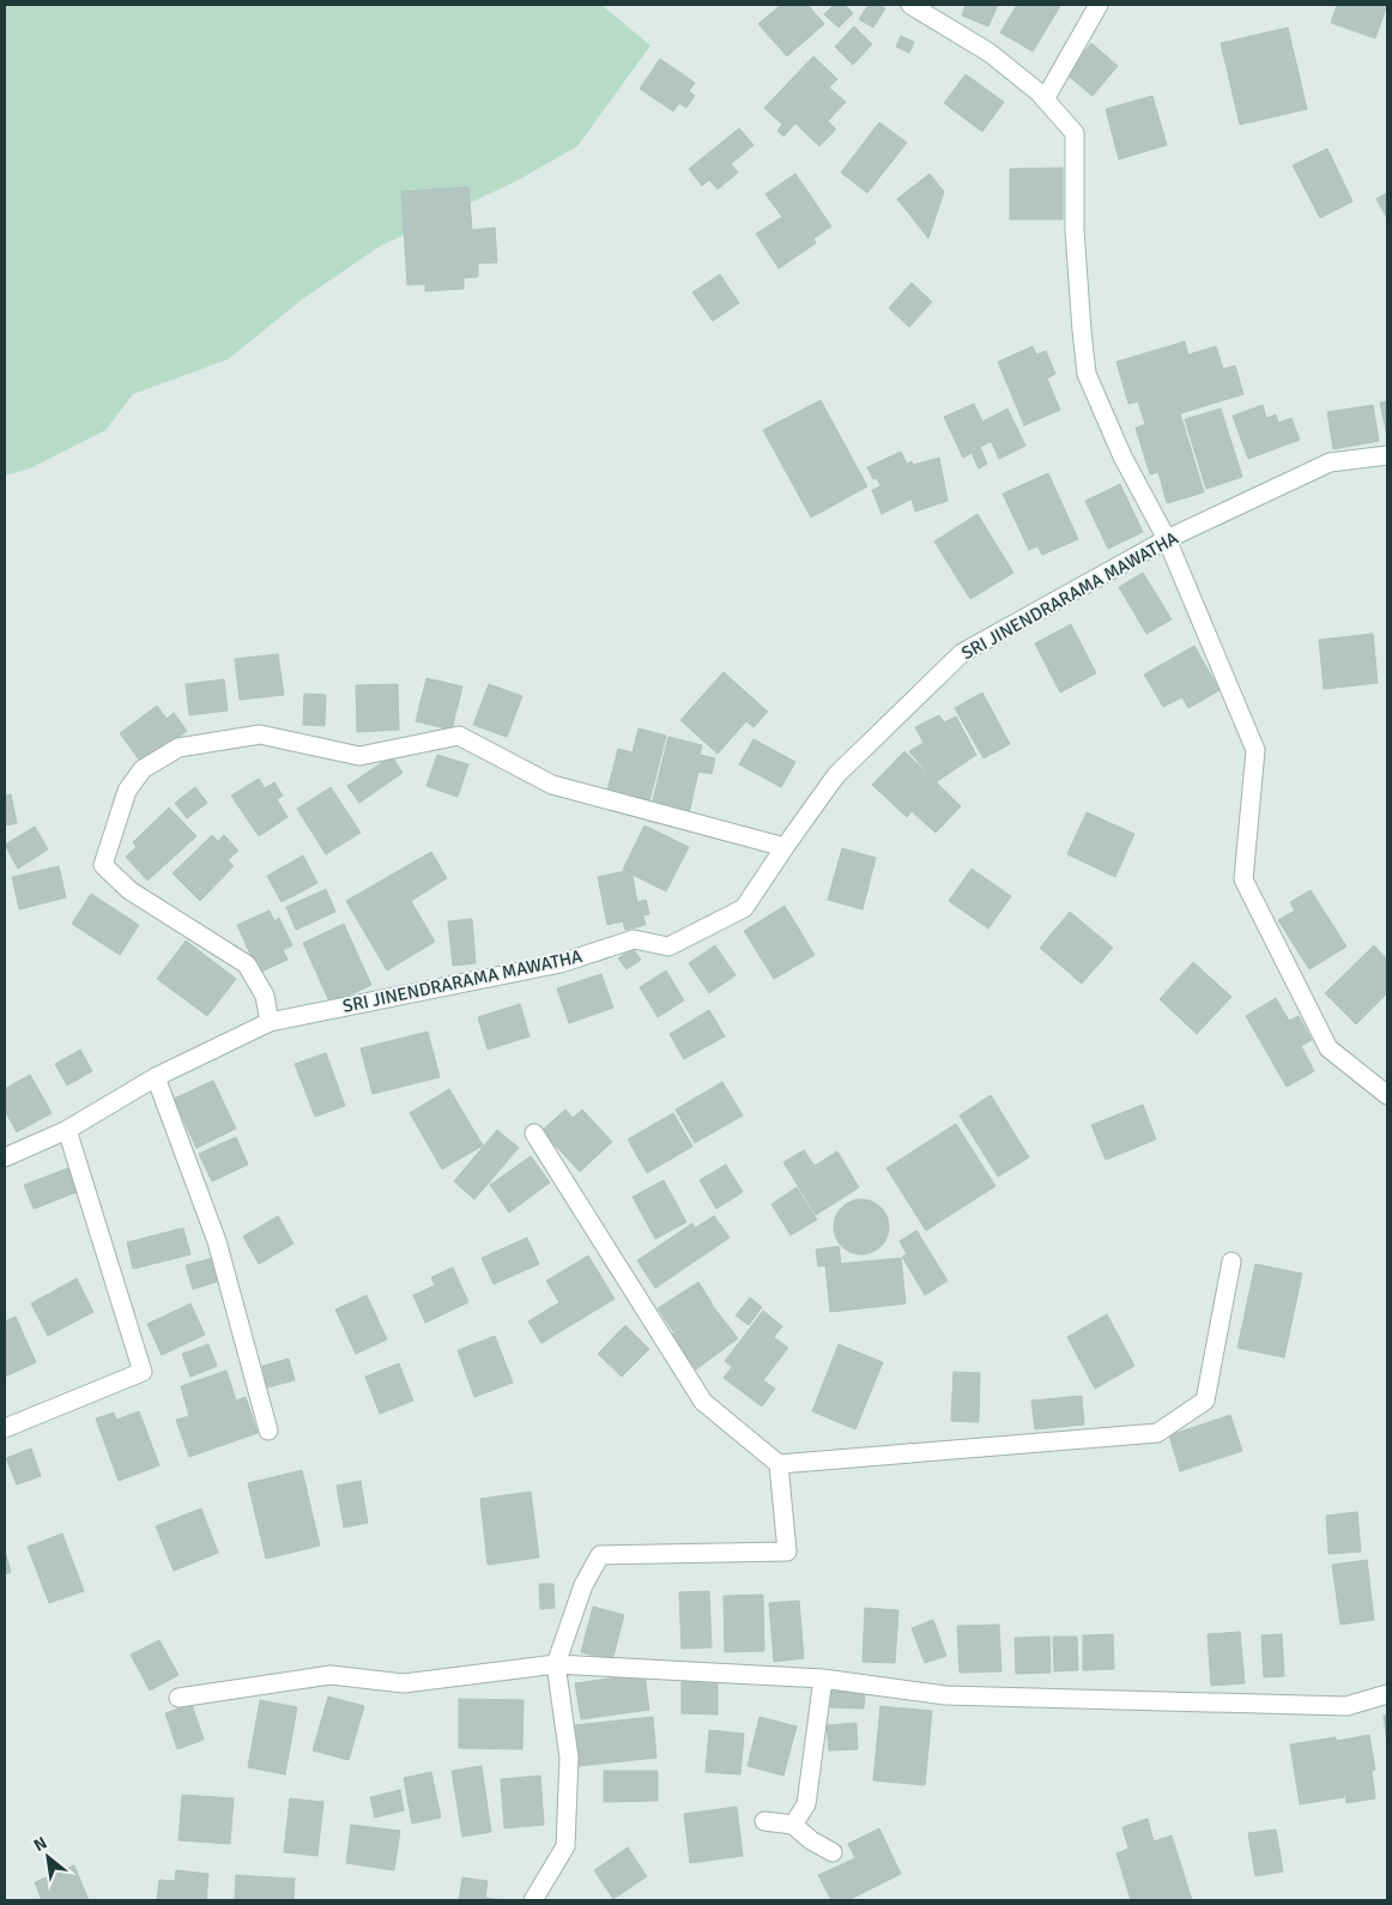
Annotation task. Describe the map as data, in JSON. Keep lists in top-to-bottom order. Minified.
{"streets":{"street":["SRI JINENDRARAMA MAWATHA"]},"north":"top left"}
